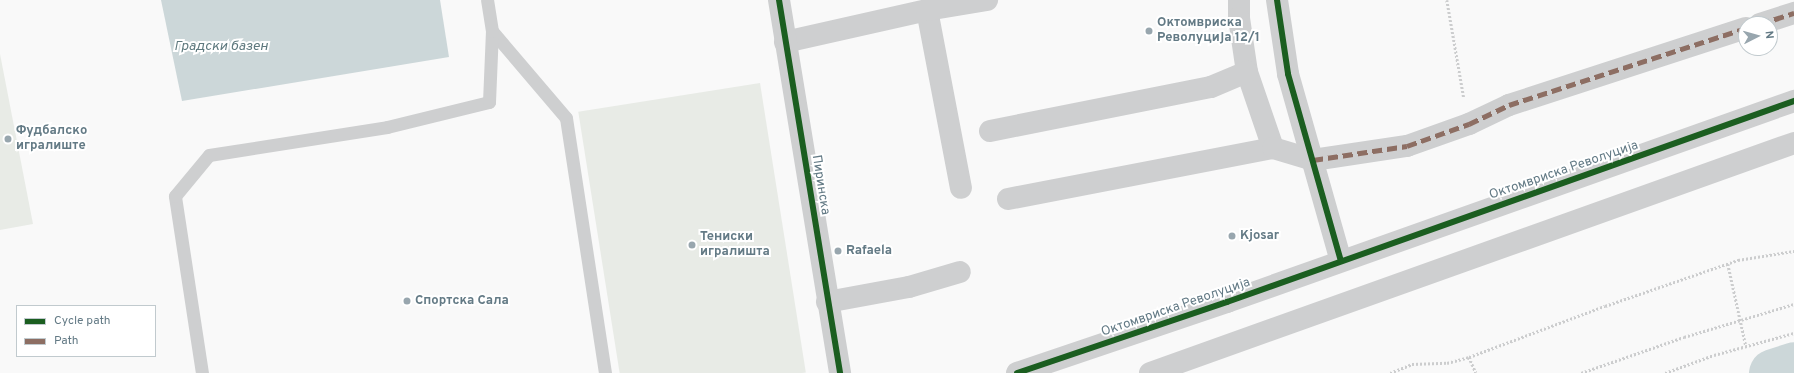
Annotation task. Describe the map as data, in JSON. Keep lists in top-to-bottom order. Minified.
{"streets":{"street":["Октомвриска Револуција","Пиринска"]},"water":["Градски базен"],"places":["Октомвриска Револуција 12/1","Фудбалскo игралиште","Kjosar","Тениски игралишта","Rafaela","Спортска Сала"],"legend":["Cycle path","Path"],"north":"right"}
